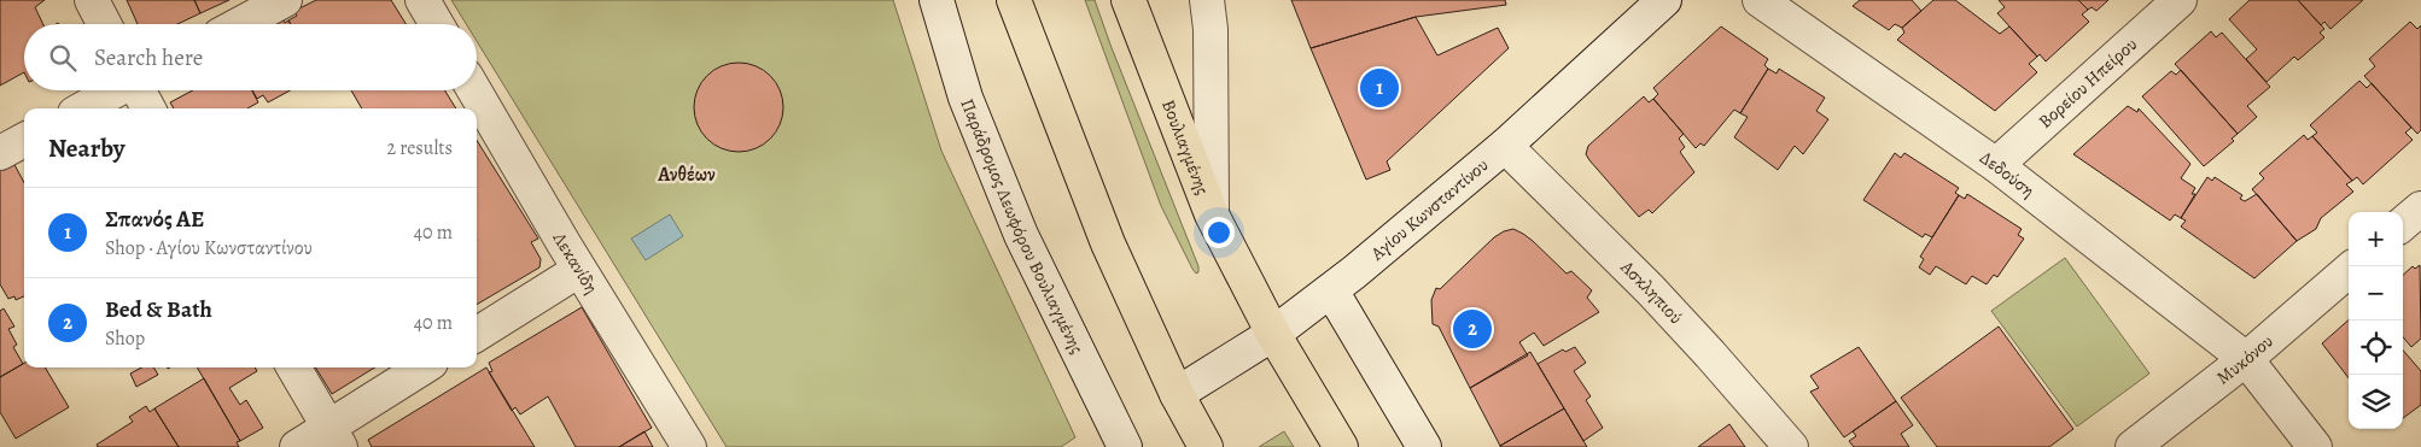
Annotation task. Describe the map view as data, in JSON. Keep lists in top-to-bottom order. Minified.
{"streets":{"main road":["Βουλιαγμένης"],"street":["Βορείου Ηπείρου","Δεδούση","Αγίου Κωνσταντίνου","Παράδρομος Λεωφόρου Βουλιαγμένης","Λεκανίδη","Ασκληπιού","Μυκόνου"]},"crossings":[["Βορείου Ηπείρου","Δεδούση"],["Βουλιαγμένης","Αγίου Κωνσταντίνου"],["Δεδούση","Μυκόνου"],["Αγίου Κωνσταντίνου","Ασκληπιού"]],"districts":["Ανθέων"],"page":{"search":"Search here","pins":["1","2"],"heading":["Nearby","2 results"],"list":[{"mark":"1","name":"Σπανός ΑΕ","note":"Shop · Αγίου Κωνσταντίνου","value":"40 m"},{"mark":"2","name":"Bed & Bath","note":"Shop","value":"40 m"}],"map_buttons":["+","−"]}}
